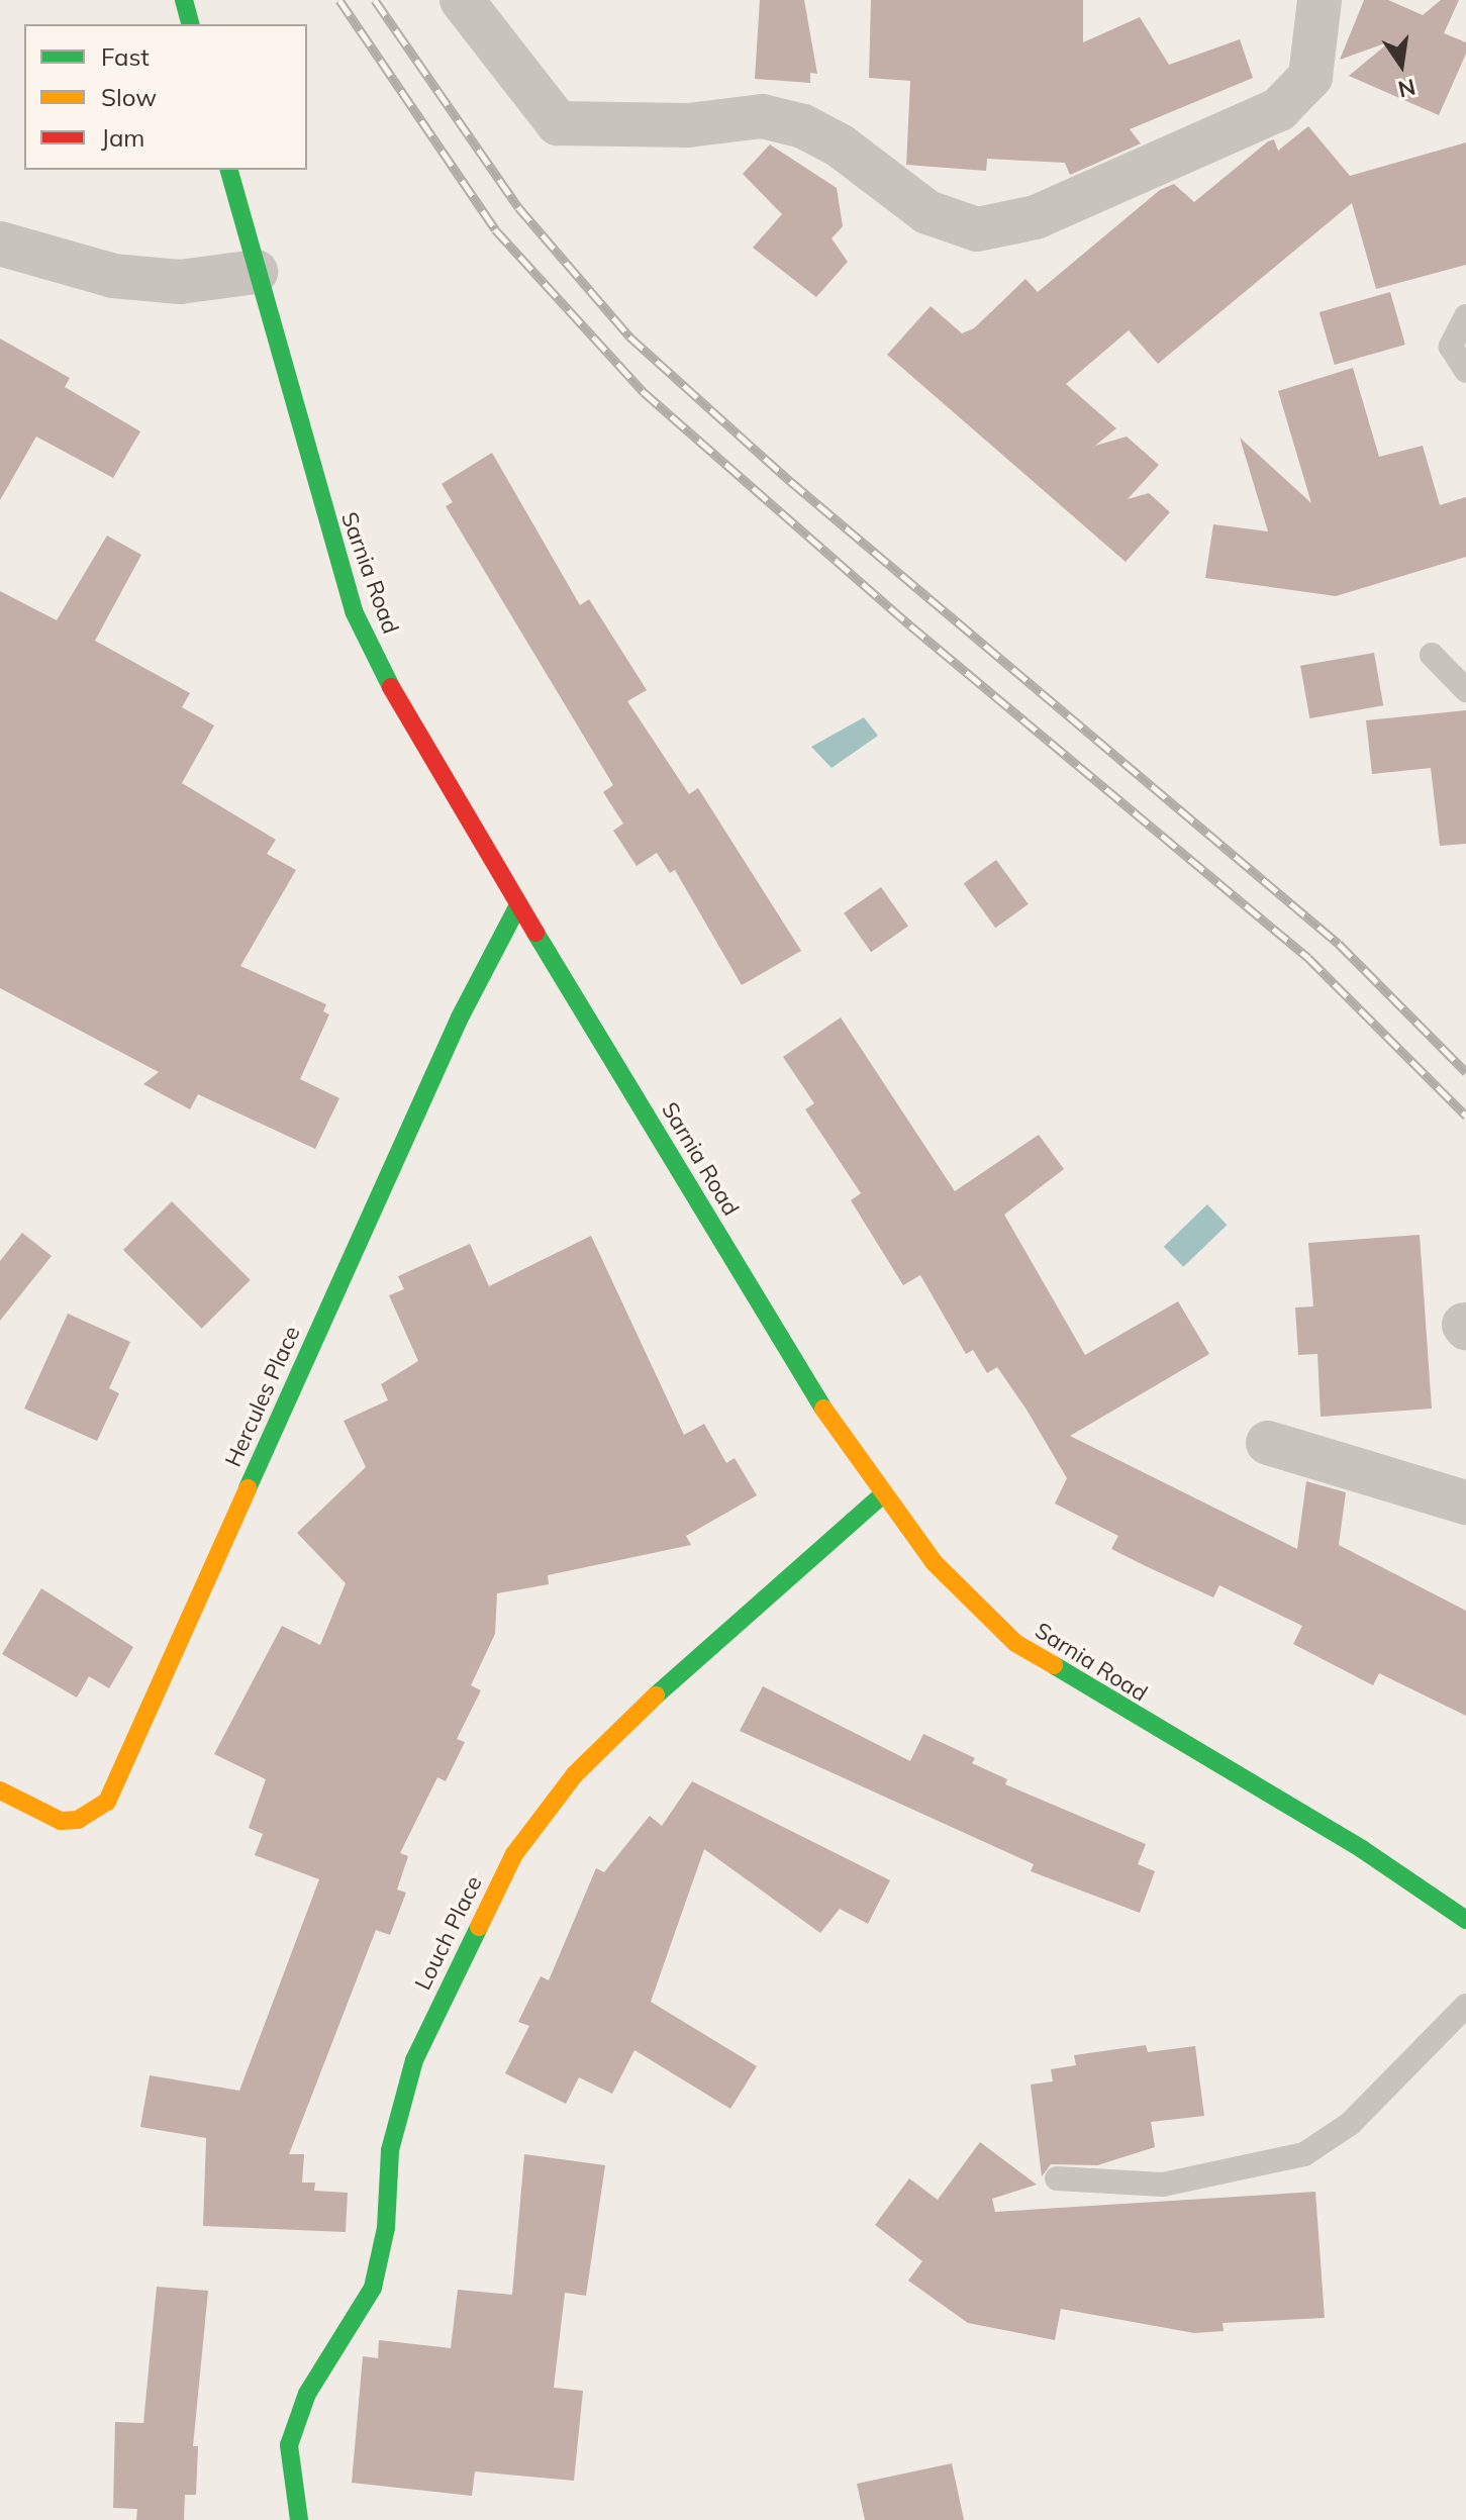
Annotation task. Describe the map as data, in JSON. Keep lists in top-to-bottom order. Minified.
{"streets":{"street":["Sarnia Road","Hercules Place","Louch Place"]},"crossings":[["Sarnia Road","Hercules Place"],["Sarnia Road","Louch Place"]],"legend":["Fast","Slow","Jam"],"north":"bottom"}
